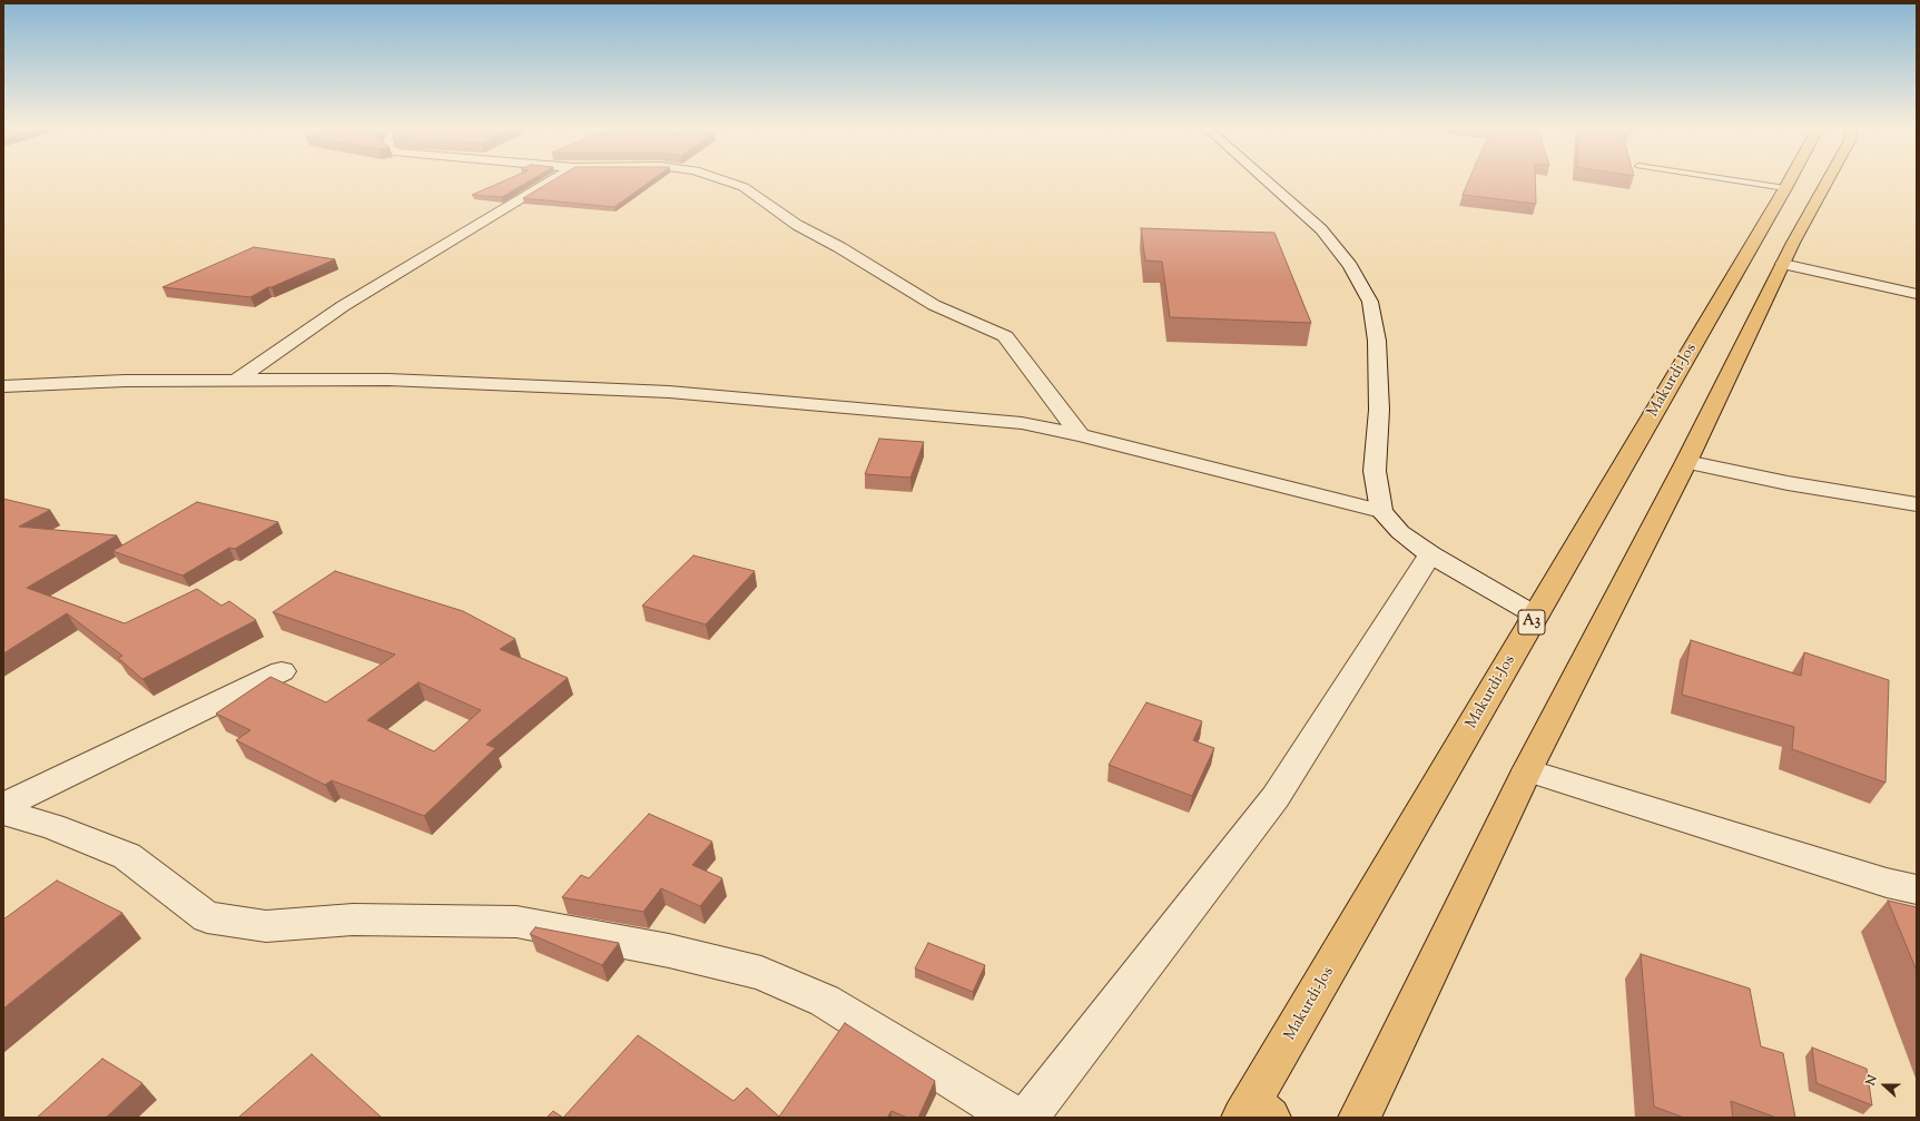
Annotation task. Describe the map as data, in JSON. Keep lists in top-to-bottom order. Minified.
{"streets":{"highway":["Makurdi-Jos","A3"]},"north":"left"}
